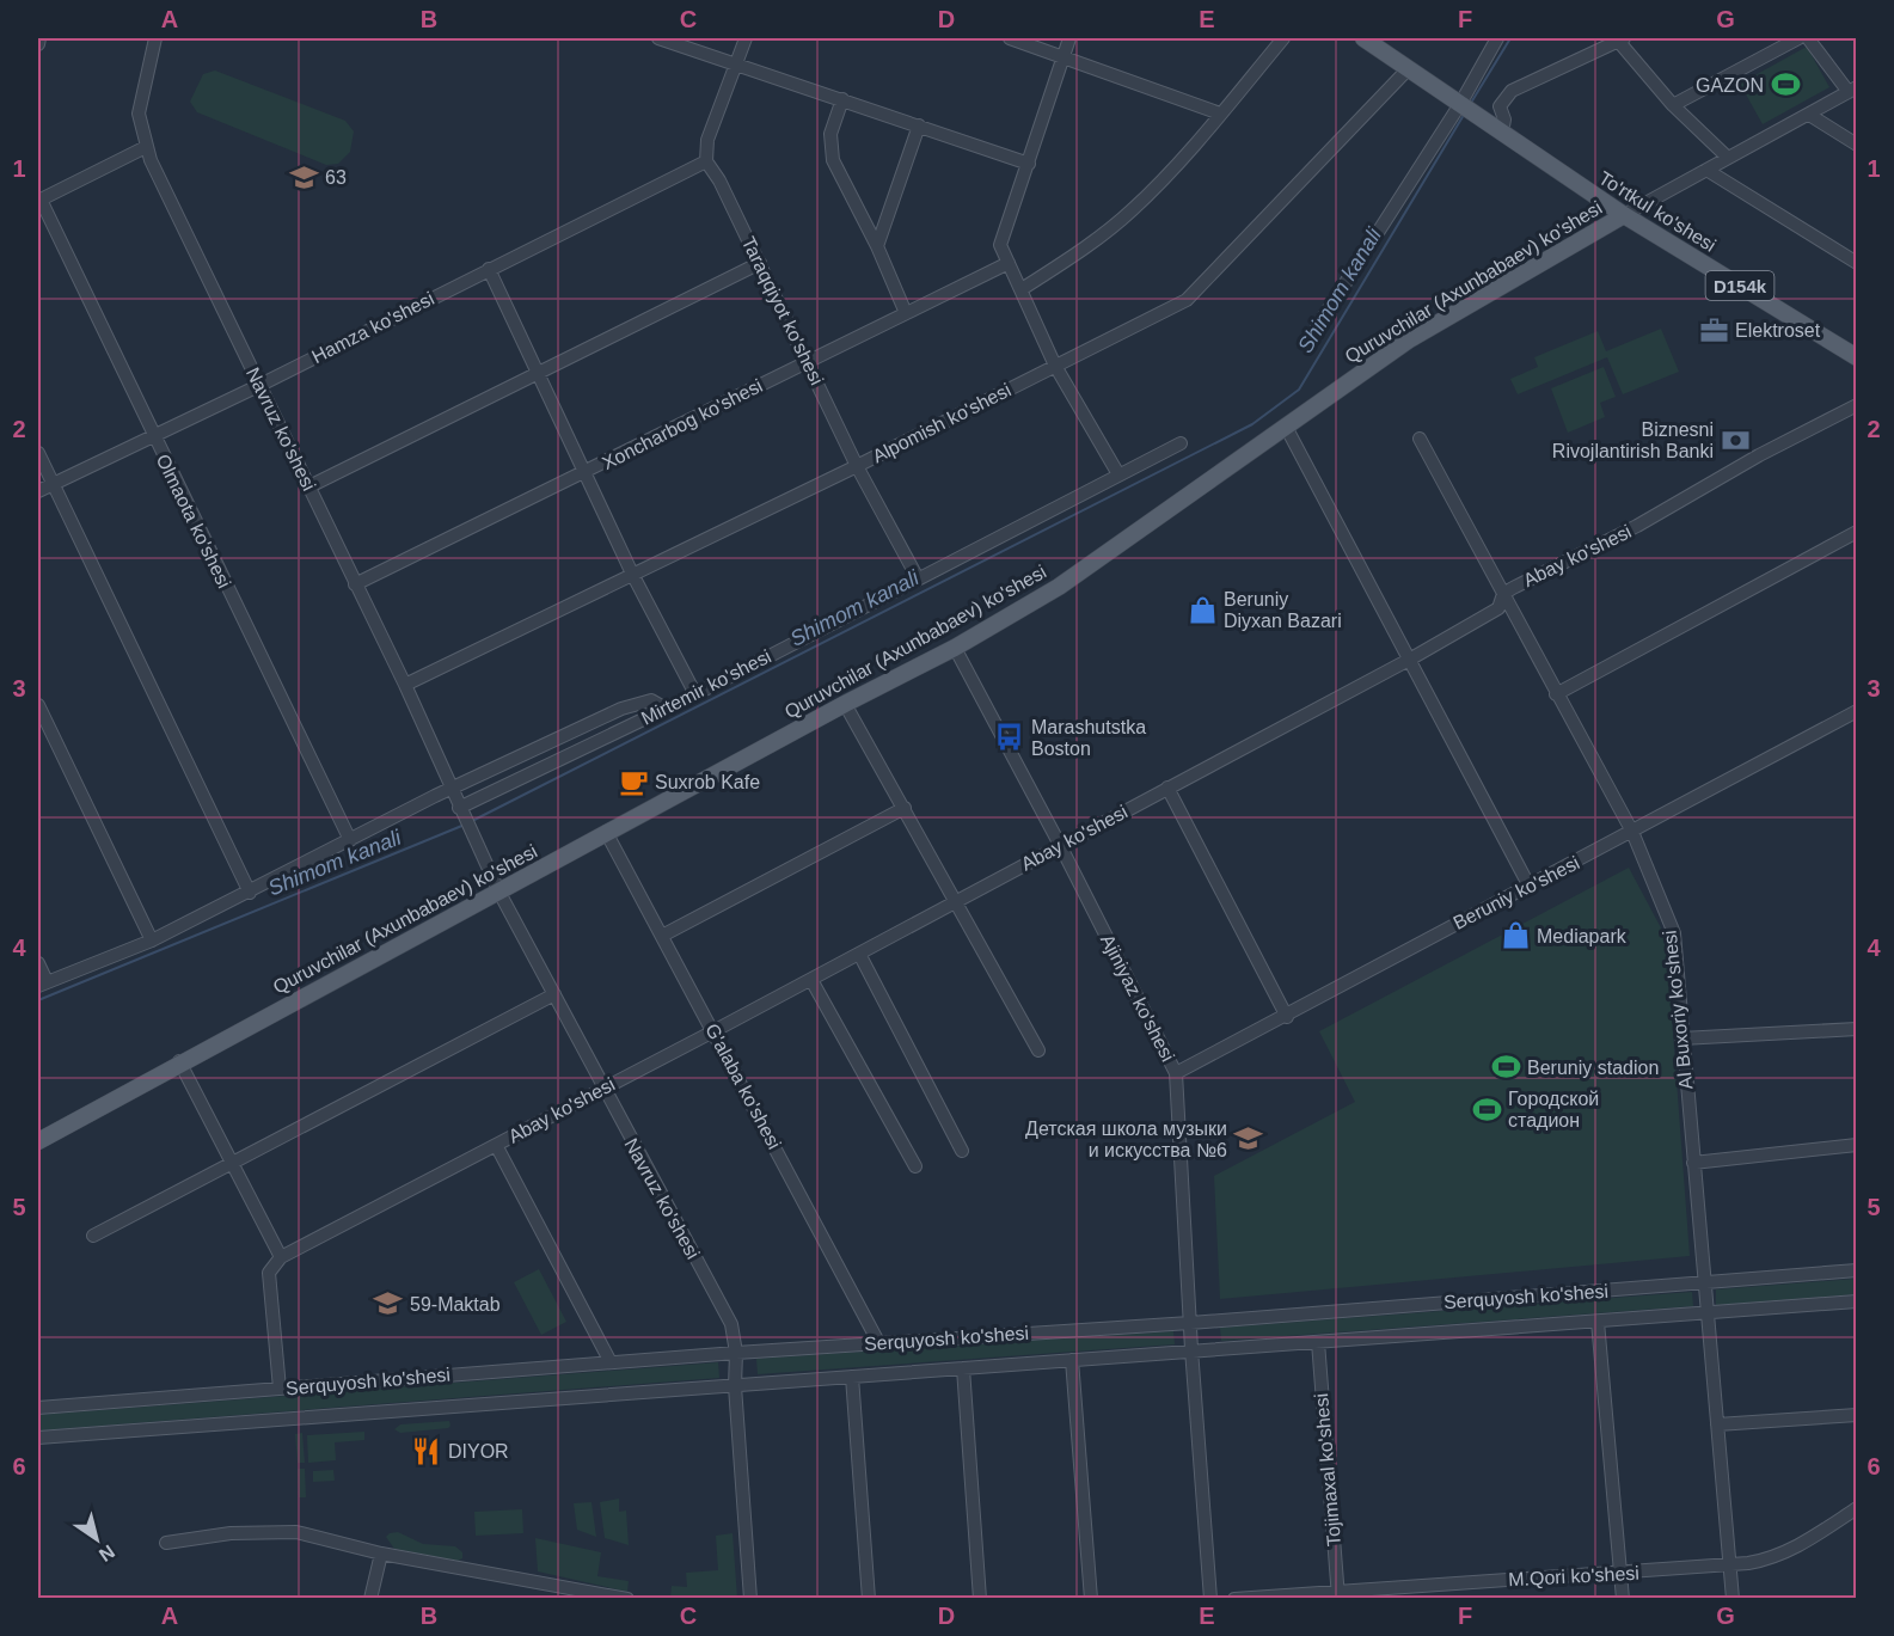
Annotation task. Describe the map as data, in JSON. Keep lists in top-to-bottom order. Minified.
{"streets":{"main road":["To'rtkul ko'shesi","Quruvchilar (Axunbabaev) ko'shesi","D154k"],"street":["Taraqqiyot ko'shesi","Hamza ko'shesi","Alpomish ko'shesi","Xoncharbog ko'shesi","Navruz ko'shesi","Olmaota ko'shesi","Abay ko'shesi","Mirtemir ko'shesi","Beruniy ko'shesi","Ajiniyaz ko'shesi","Al Buxoriy ko'shesi","G'alaba ko'shesi","Serquyosh ko'shesi","Tojimaxal ko'shesi","M.Qori ko'shesi"]},"crossings":[["To'rtkul ko'shesi","Quruvchilar (Axunbabaev) ko'shesi"],["To'rtkul ko'shesi","Alpomish ko'shesi"],["Quruvchilar (Axunbabaev) ko'shesi","Navruz ko'shesi"],["Quruvchilar (Axunbabaev) ko'shesi","Ajiniyaz ko'shesi"],["Quruvchilar (Axunbabaev) ko'shesi","G'alaba ko'shesi"],["Taraqqiyot ko'shesi","Hamza ko'shesi"],["Taraqqiyot ko'shesi","Alpomish ko'shesi"],["Taraqqiyot ko'shesi","Xoncharbog ko'shesi"],["Taraqqiyot ko'shesi","Mirtemir ko'shesi"],["Hamza ko'shesi","Navruz ko'shesi"],["Hamza ko'shesi","Olmaota ko'shesi"],["Alpomish ko'shesi","Navruz ko'shesi"],["Xoncharbog ko'shesi","Navruz ko'shesi"],["Navruz ko'shesi","Abay ko'shesi"],["Navruz ko'shesi","Mirtemir ko'shesi"],["Navruz ko'shesi","Serquyosh ko'shesi"],["Abay ko'shesi","Ajiniyaz ko'shesi"],["Abay ko'shesi","Al Buxoriy ko'shesi"],["Abay ko'shesi","G'alaba ko'shesi"],["Beruniy ko'shesi","Ajiniyaz ko'shesi"],["Beruniy ko'shesi","Al Buxoriy ko'shesi"],["Ajiniyaz ko'shesi","Serquyosh ko'shesi"],["Al Buxoriy ko'shesi","Serquyosh ko'shesi"],["Al Buxoriy ko'shesi","M.Qori ko'shesi"],["G'alaba ko'shesi","Serquyosh ko'shesi"],["Serquyosh ko'shesi","Tojimaxal ko'shesi"],["Tojimaxal ko'shesi","M.Qori ko'shesi"]],"water":["Shimom kanali"],"places":{"sports":["GAZON","Beruniy stadion","Городской стадион"],"school or university":["63","Детская школа музыки и искусства №6","59-Maktab"],"office":["Elektroset"],"bank":["Biznesni Rivojlantirish Banki"],"shop":["Beruniy Diyxan Bazari","Mediapark"],"bus stop":["Marashutstka Boston"],"cafe":["Suxrob Kafe"],"restaurant":["DIYOR"]},"north":"bottom right","grid":{"columns":["A","B","C","D","E","F","G"],"rows":["1","2","3","4","5","6"]}}
